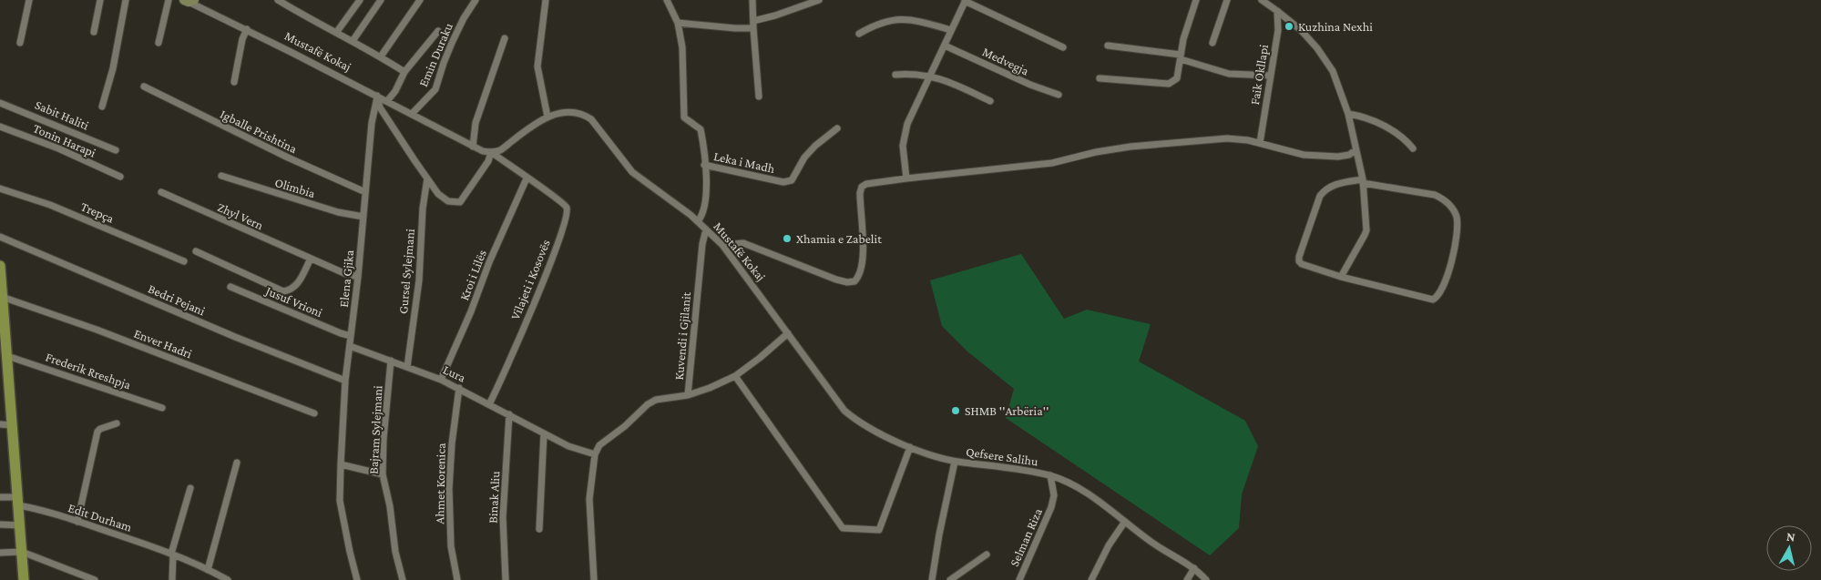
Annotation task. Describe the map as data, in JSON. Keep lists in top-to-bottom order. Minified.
{"streets":{"street":["Mustafë Kokaj","Emin Duraku","Medvegja","Faik Okllapi","Sabit Haliti","Igballe Prishtina","Tonin Harapi","Leka i Madh","Olimbia","Trepça","Zhyl Vern","Gursel Sylejmani","Kroi i Lilës","Elena Gjika","Vilajeti i Kosovës","Bedri Pejani","Jusuf Vrioni","Kuvendi i Gjilanit","Enver Hadri","Frederik Rreshpja","Lura","Bajram Sylejmani","Qefsere Salihu","Ahmet Korenica","Binak Aliu","Edit Durham","Selman Riza"]},"crossings":[["Mustafë Kokaj","Emin Duraku"],["Mustafë Kokaj","Leka i Madh"],["Mustafë Kokaj","Kroi i Lilës"],["Mustafë Kokaj","Elena Gjika"],["Mustafë Kokaj","Vilajeti i Kosovës"],["Mustafë Kokaj","Kuvendi i Gjilanit"],["Mustafë Kokaj","Qefsere Salihu"],["Igballe Prishtina","Elena Gjika"],["Olimbia","Elena Gjika"],["Zhyl Vern","Elena Gjika"],["Gursel Sylejmani","Lura"],["Kroi i Lilës","Vilajeti i Kosovës"],["Kroi i Lilës","Lura"],["Elena Gjika","Bedri Pejani"],["Elena Gjika","Jusuf Vrioni"],["Elena Gjika","Lura"],["Vilajeti i Kosovës","Lura"],["Kuvendi i Gjilanit","Lura"],["Lura","Bajram Sylejmani"],["Lura","Ahmet Korenica"],["Lura","Binak Aliu"],["Qefsere Salihu","Selman Riza"]],"places":["Kuzhina Nexhi","Xhamia e Zabelit","SHMB ''Arbëria''"],"north":"top"}
